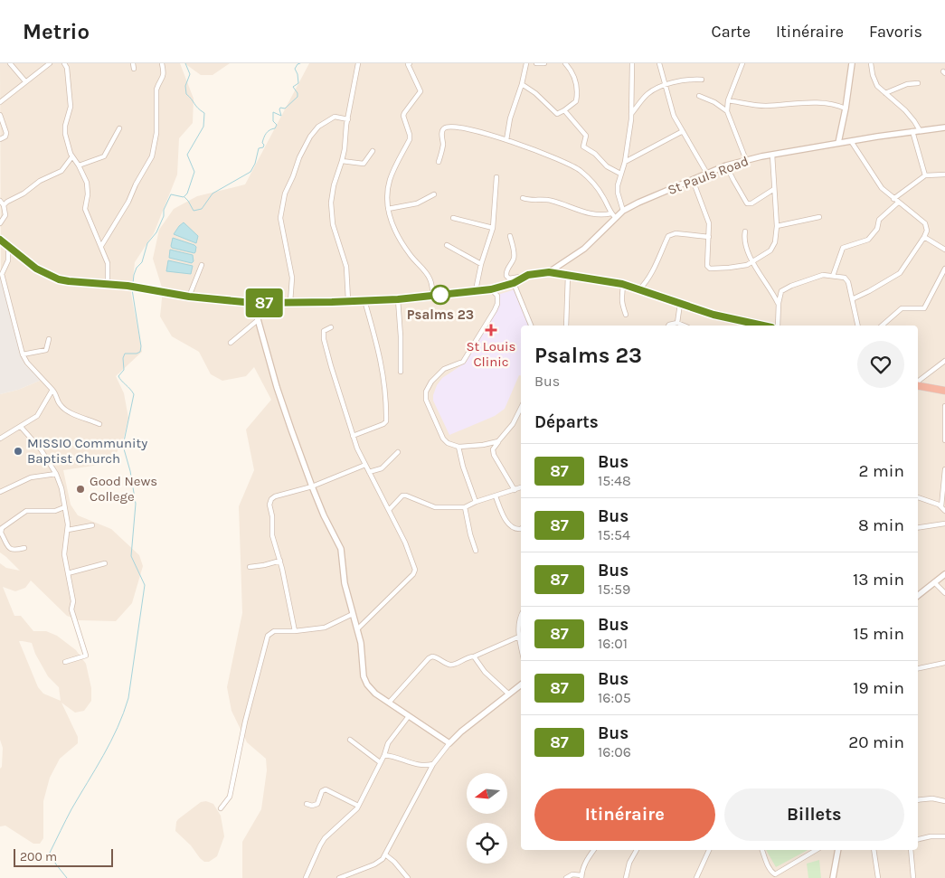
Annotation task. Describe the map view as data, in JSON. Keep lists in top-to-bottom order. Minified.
{"streets":{"street":["St Pauls Road"]},"places":{"other":["Psalms 23","MISSIO Community Baptist Church","Good News College"],"health":["St Louis Clinic"]},"lines":["bus line 87"],"scale_bar":"200 m","north":"left","page":{"header":"Metrio","nav":["Carte","Itinéraire","Favoris"],"on_map":"87","heading":[["Psalms 23","Bus"],"Départs"],"list":[{"mark":"87","name":"Bus","note":"15:48","value":"2 min"},{"mark":"87","name":"Bus","note":"15:54","value":"8 min"},{"mark":"87","name":"Bus","note":"15:59","value":"13 min"},{"mark":"87","name":"Bus","note":"16:01","value":"15 min"},{"mark":"87","name":"Bus","note":"16:05","value":"19 min"},{"mark":"87","name":"Bus","note":"16:06","value":"20 min"}],"buttons":["Itinéraire","Billets"],"scale":"200 m"}}
